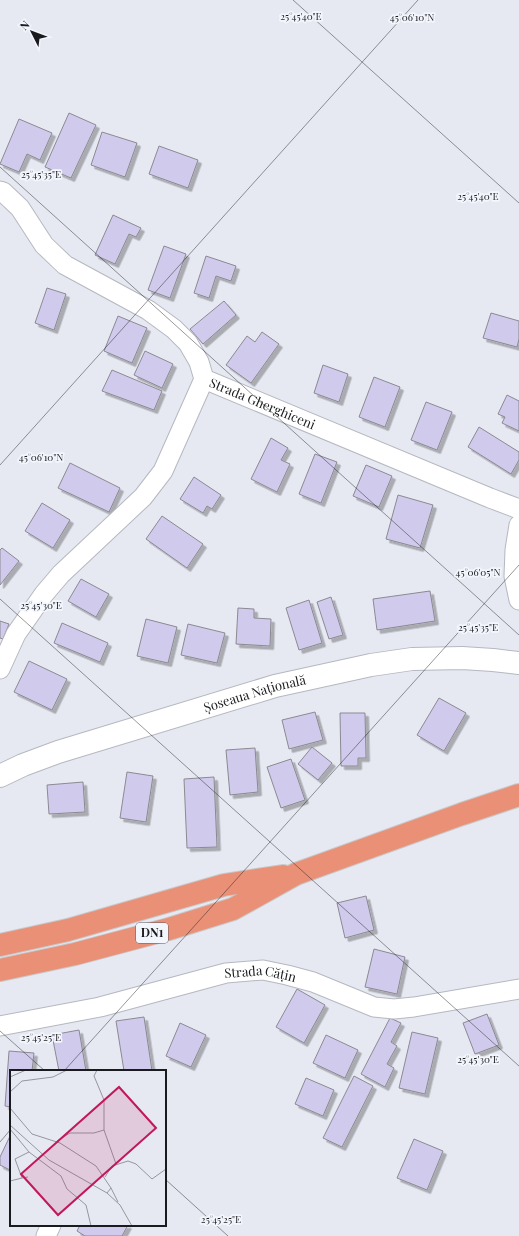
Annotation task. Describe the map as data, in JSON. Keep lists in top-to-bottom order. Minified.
{"streets":{"highway":["DN1"],"street":["Strada Gherghiceni","Șoseaua Națională","Strada Cățin"]},"north":"top left","coordinates":["25°45'40\"E","45°06'10\"N","25°45'35\"E","45°06'05\"N","25°45'30\"E","25°45'25\"E"]}
